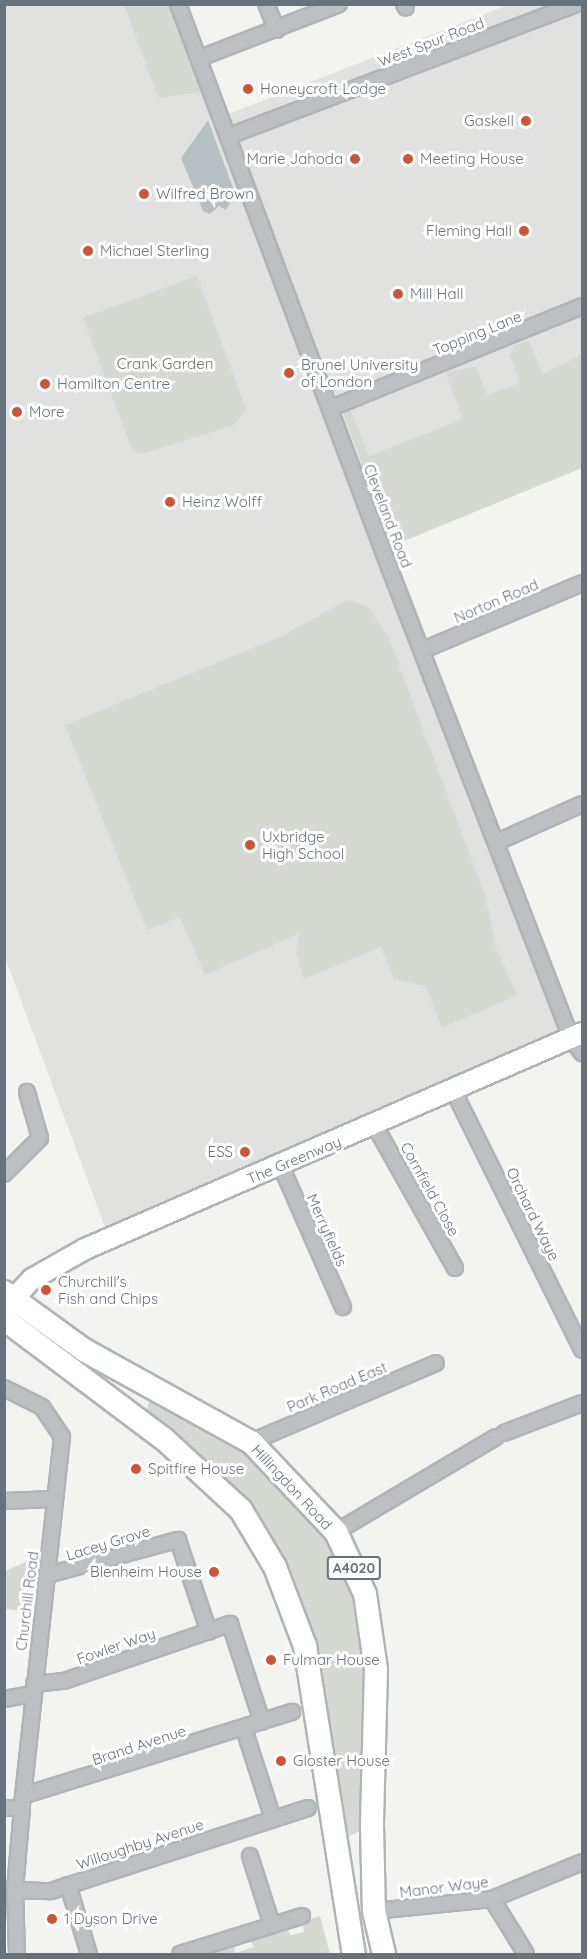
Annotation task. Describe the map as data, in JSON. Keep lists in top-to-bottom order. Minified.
{"streets":{"main road":["Hillingdon Road","A4020"],"street":["West Spur Road","Topping Lane","Cleveland Road","Norton Road","The Greenway","Cornfield Close","Orchard Waye","Merryfields","Park Road East","Lacey Grove","Churchill Road","Fowler Way","Brand Avenue","Willoughby Avenue","Manor Waye"]},"crossings":[["West Spur Road","Cleveland Road"],["Topping Lane","Cleveland Road"],["Cleveland Road","Norton Road"],["Cleveland Road","The Greenway"],["The Greenway","Cornfield Close"],["The Greenway","Orchard Waye"],["The Greenway","Merryfields"],["The Greenway","Hillingdon Road"],["Park Road East","Hillingdon Road"],["Hillingdon Road","Manor Waye"],["Lacey Grove","Churchill Road"],["Lacey Grove","Fowler Way"],["Churchill Road","Fowler Way"],["Churchill Road","Brand Avenue"],["Churchill Road","Willoughby Avenue"],["Fowler Way","Brand Avenue"]],"parks":["Crank Garden"],"places":["Honeycroft Lodge","Gaskell","Marie Jahoda","Meeting House","Wilfred Brown","Fleming Hall","Michael Sterling","Mill Hall","Brunel University of London","Hamilton Centre","More","Heinz Wolff","Uxbridge High School","ESS","Churchill's Fish and Chips","Spitfire House","Blenheim House","Fulmar House","Gloster House","1 Dyson Drive"]}
